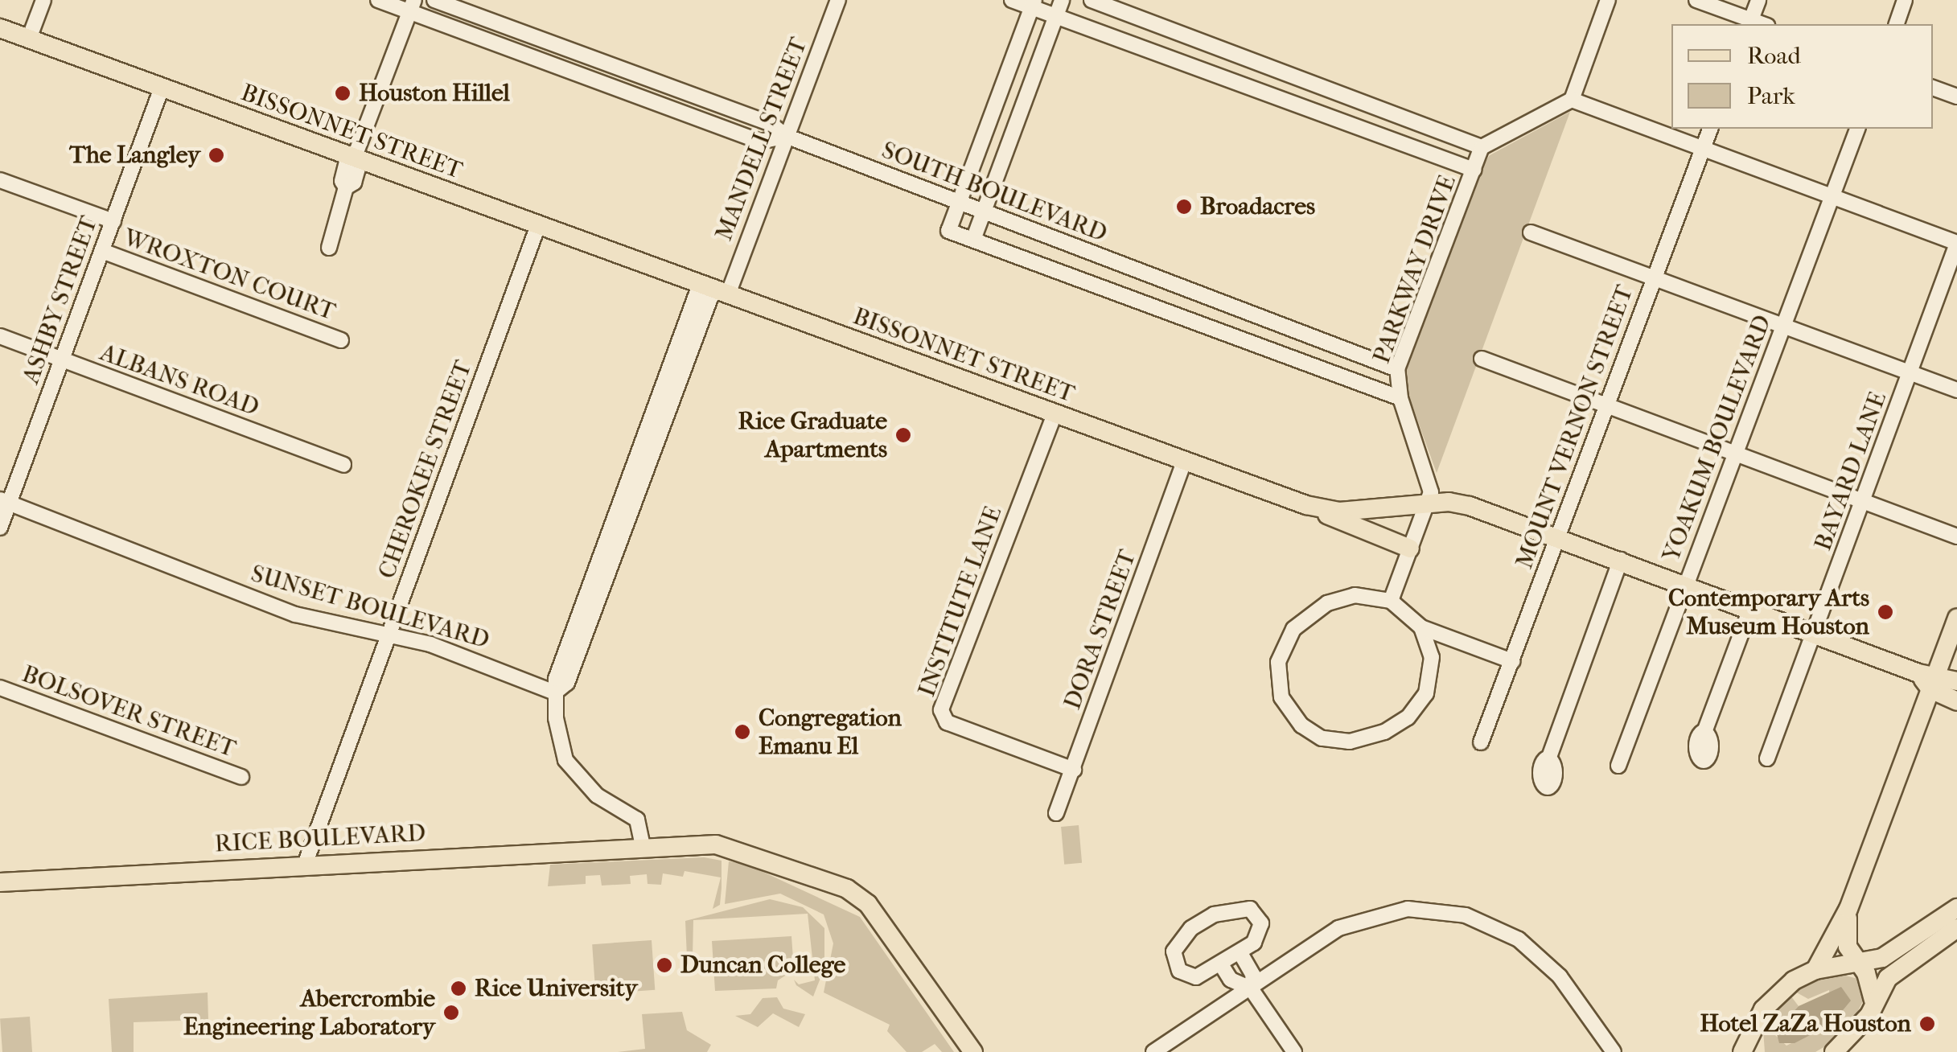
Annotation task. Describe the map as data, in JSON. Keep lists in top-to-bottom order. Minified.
{"streets":{"main road":["BISSONNET STREET","RICE BOULEVARD"],"street":["MANDELL STREET","SOUTH BOULEVARD","PARKWAY DRIVE","WROXTON COURT","ASHBY STREET","ALBANS ROAD","MOUNT VERNON STREET","YOAKUM BOULEVARD","CHEROKEE STREET","BAYARD LANE","INSTITUTE LANE","SUNSET BOULEVARD","DORA STREET","BOLSOVER STREET"]},"crossings":[["BISSONNET STREET","MANDELL STREET"],["BISSONNET STREET","PARKWAY DRIVE"],["BISSONNET STREET","ASHBY STREET"],["BISSONNET STREET","MOUNT VERNON STREET"],["BISSONNET STREET","YOAKUM BOULEVARD"],["BISSONNET STREET","CHEROKEE STREET"],["BISSONNET STREET","BAYARD LANE"],["BISSONNET STREET","INSTITUTE LANE"],["BISSONNET STREET","DORA STREET"],["MANDELL STREET","SOUTH BOULEVARD"],["MANDELL STREET","SUNSET BOULEVARD"],["SOUTH BOULEVARD","PARKWAY DRIVE"],["WROXTON COURT","ASHBY STREET"],["ASHBY STREET","ALBANS ROAD"],["ASHBY STREET","SUNSET BOULEVARD"],["CHEROKEE STREET","SUNSET BOULEVARD"],["CHEROKEE STREET","RICE BOULEVARD"],["INSTITUTE LANE","DORA STREET"]],"places":["Houston Hillel","The Langley","Broadacres","Rice Graduate Apartments","Contemporary Arts Museum Houston","Congregation Emanu El","Duncan College","Rice University","Abercrombie Engineering Laboratory","Hotel ZaZa Houston"],"legend":["Road","Park"]}
